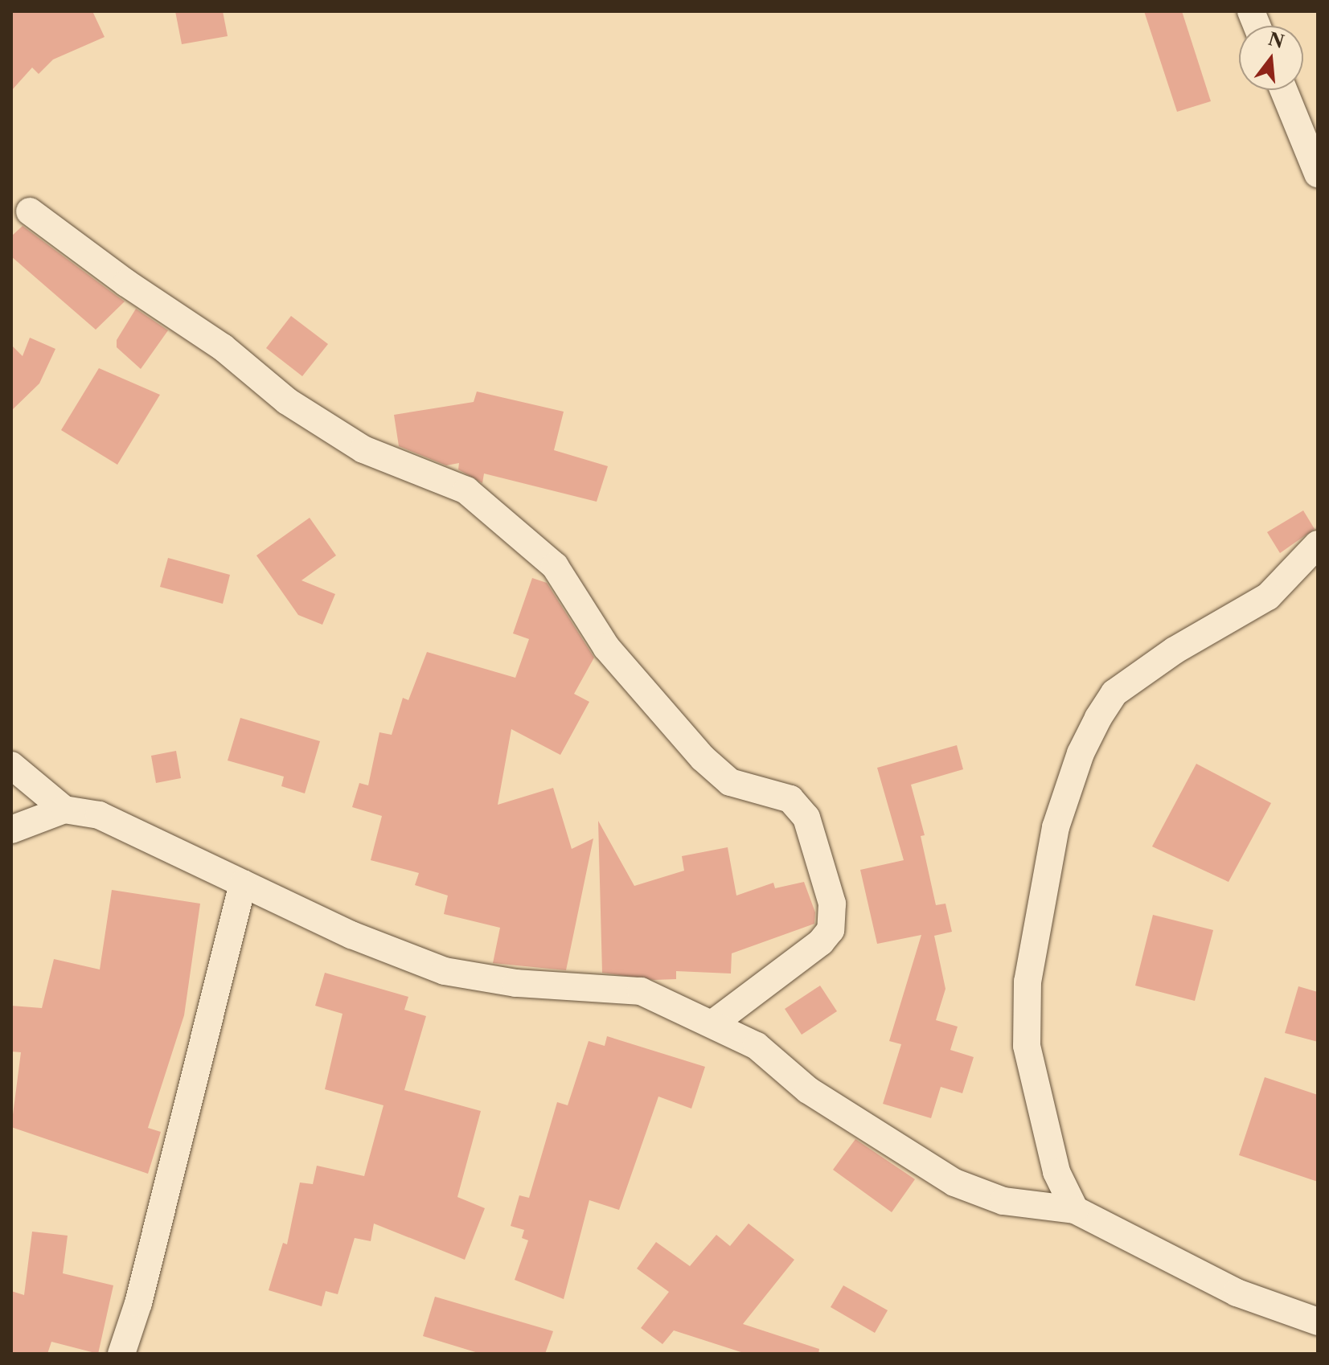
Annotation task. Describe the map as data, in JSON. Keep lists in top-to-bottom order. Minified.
{"north":"top"}
